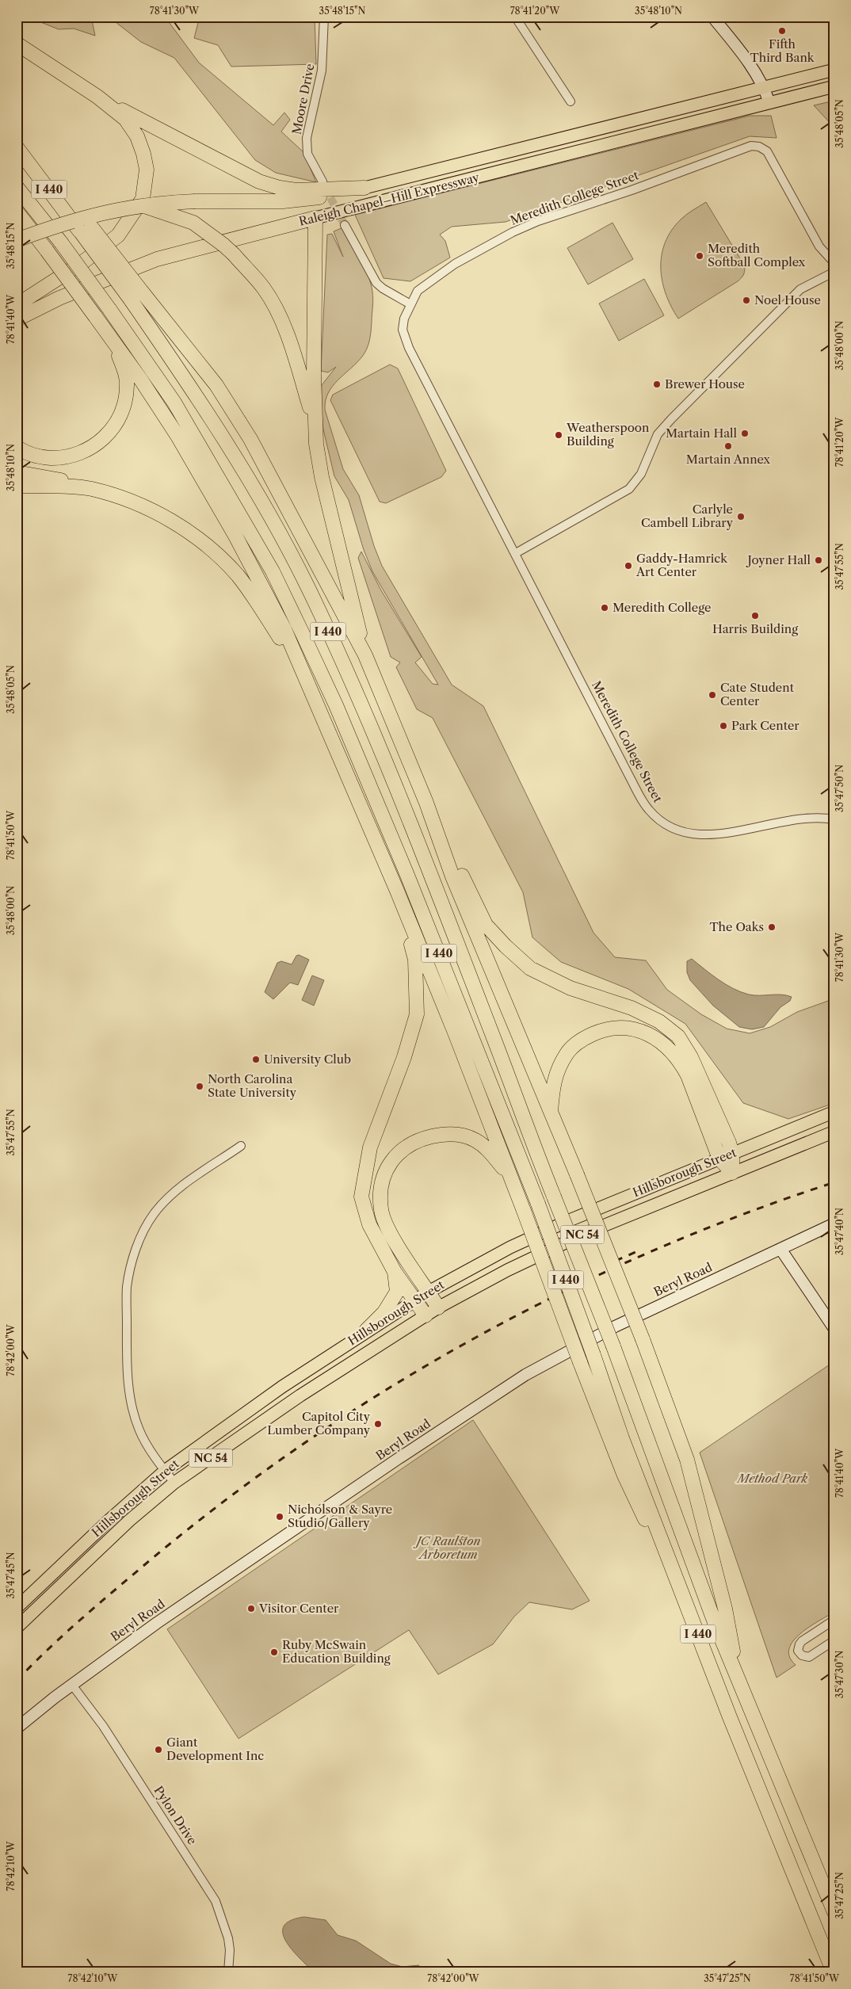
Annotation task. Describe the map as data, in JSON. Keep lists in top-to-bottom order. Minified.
{"streets":{"highway":["I 440","Raleigh Chapel–Hill Expressway"],"main road":["Hillsborough Street","NC 54"],"street":["Moore Drive","Meredith College Street","Beryl Road","Pylon Drive"]},"crossings":[["Beryl Road","Pylon Drive"]],"parks":["Method Park","JC Raulston Arboretum"],"places":["Fifth Third Bank","Meredith Softball Complex","Noel House","Brewer House","Martain Hall","Weatherspoon Building","Martain Annex","Carlyle Cambell Library","Joyner Hall","Gaddy-Hamrick Art Center","Meredith College","Harris Building","Cate Student Center","Park Center","The Oaks","University Club","North Carolina State University","Capitol City Lumber Company","Nicholson & Sayre Studio/Gallery","Visitor Center","Ruby McSwain Education Building","Giant Development Inc"],"coordinates":["78°41'30\"W","35°48'15\"N","78°41'20\"W","35°48'10\"N","35°48'05\"N","78°41'40\"W","35°48'00\"N","35°47'55\"N","35°47'50\"N","78°41'50\"W","35°47'40\"N","78°42'00\"W","35°47'45\"N","35°47'30\"N","78°42'10\"W","35°47'25\"N"]}
